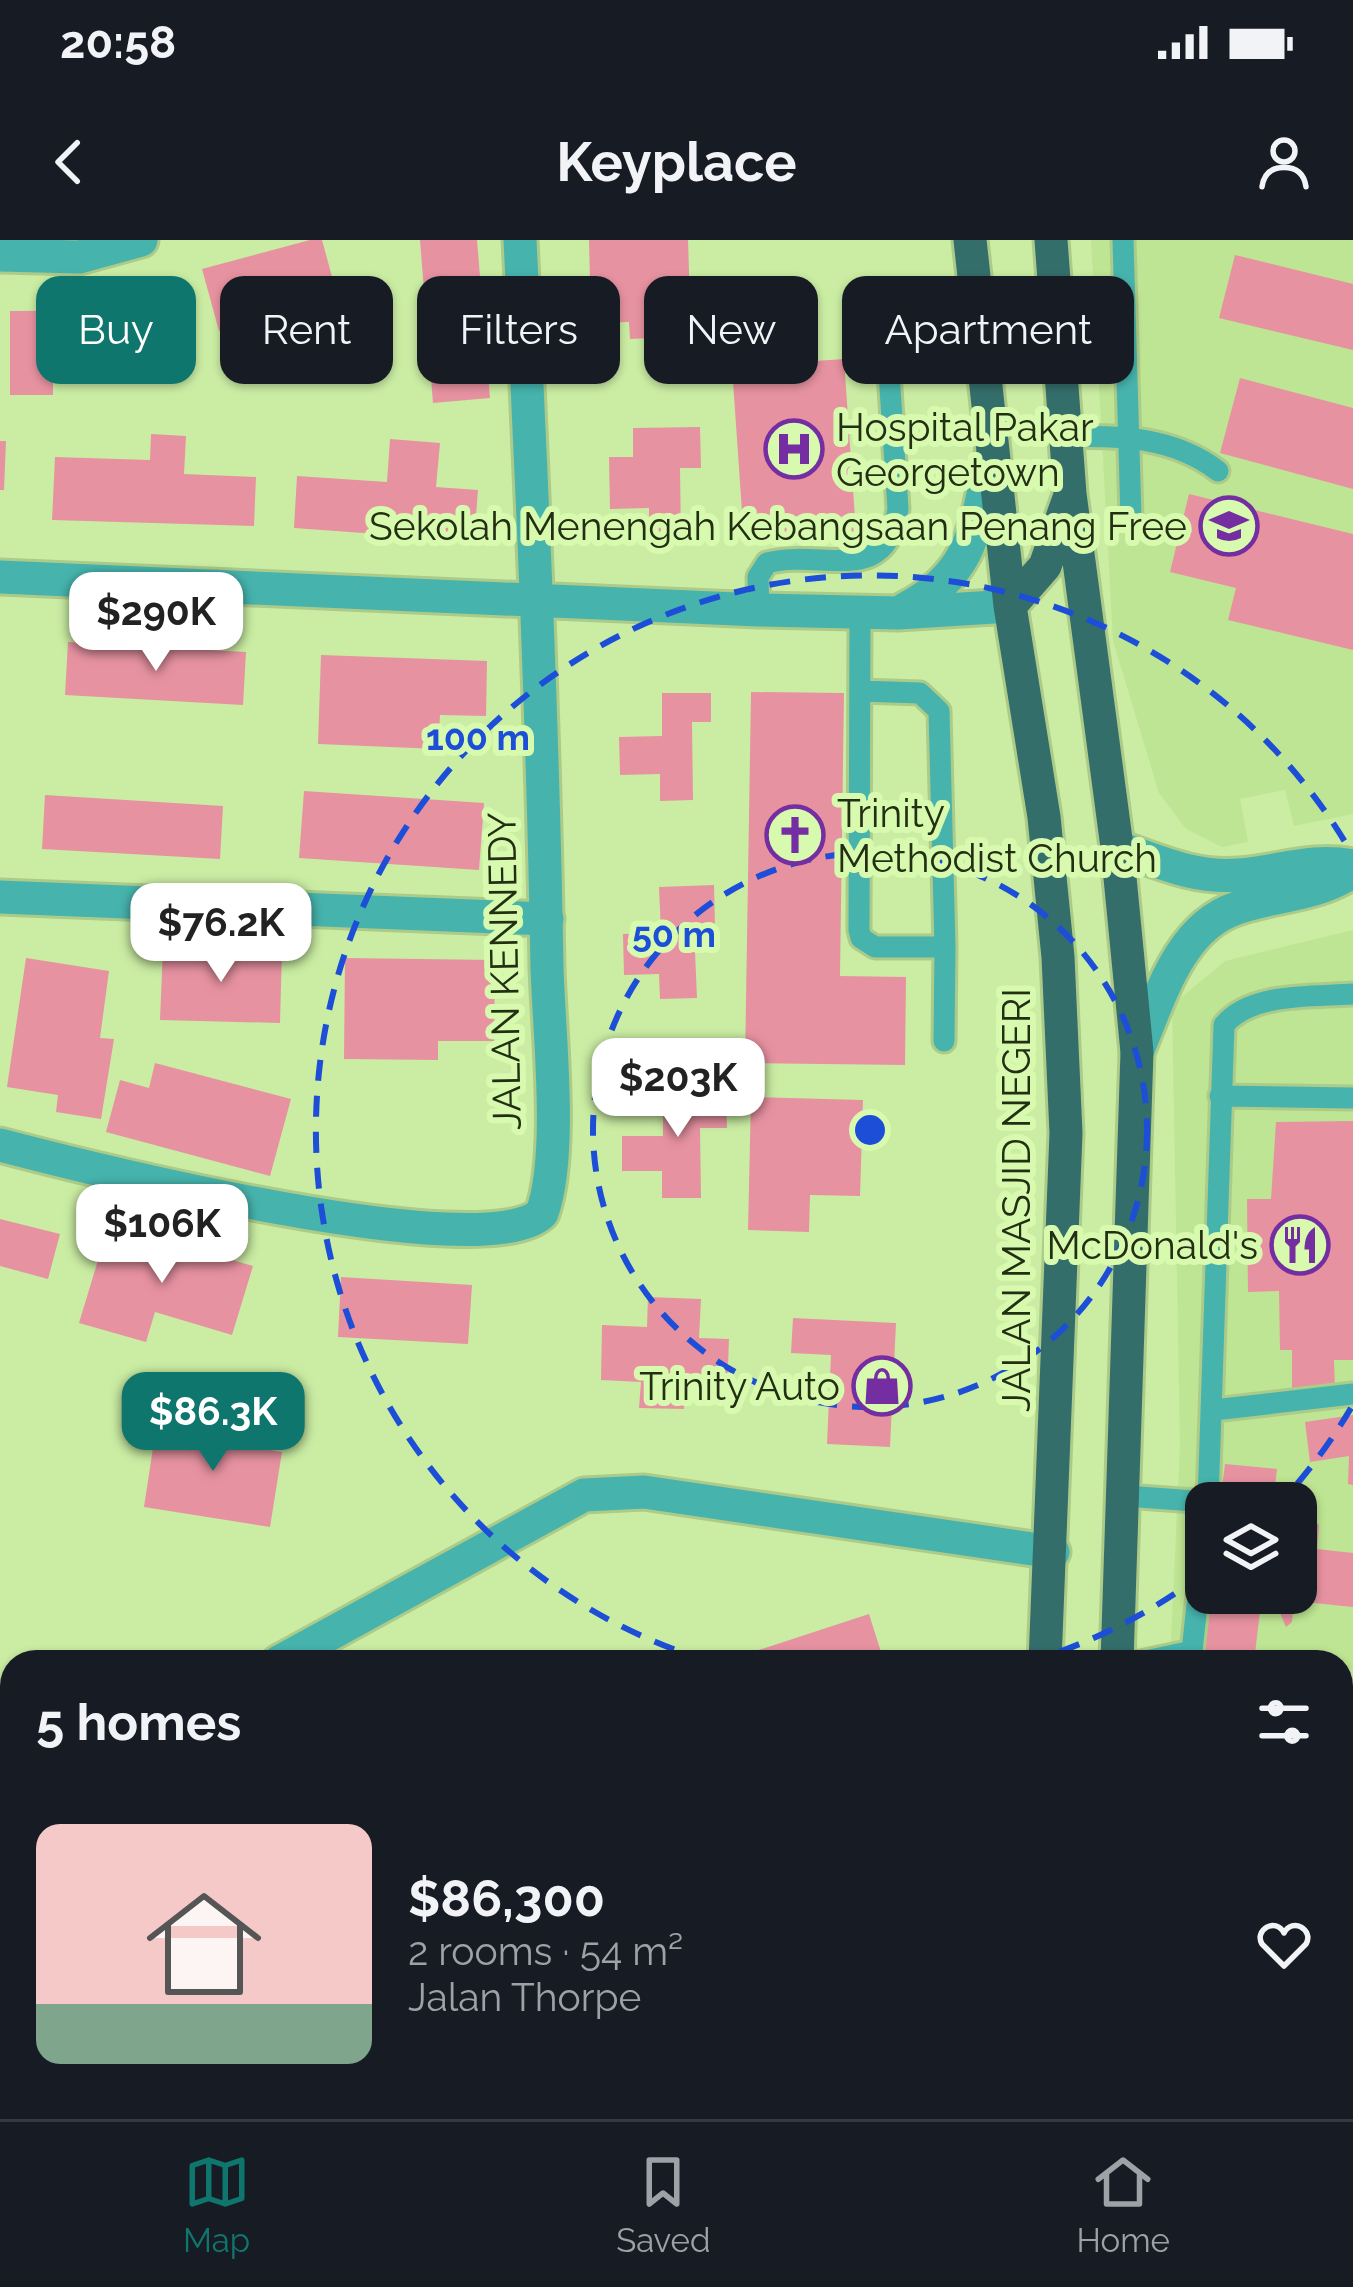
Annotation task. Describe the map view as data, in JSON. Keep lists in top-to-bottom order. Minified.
{"streets":{"highway":["JALAN MASJID NEGERI"],"street":["JALAN KENNEDY"]},"places":{"hospital":["Hospital Pakar Georgetown"],"school or university":["Sekolah Menengah Kebangsaan Penang Free"],"church":["Trinity Methodist Church"],"restaurant":["McDonald's"],"shop":["Trinity Auto"]},"page":{"status":"20:58","header":"Keyplace","chip":["Buy","Rent","Filters","New","Apartment"],"price":["$290K","$76.2K","$203K","$106K","$86.3K"],"heading":"5 homes","list":[{"name":"$86,300","note":"2 rooms · 54 m² · Jalan Thorpe"}],"tabs":["Map","Saved","Home"]},"rings":["100 m","50 m"]}
